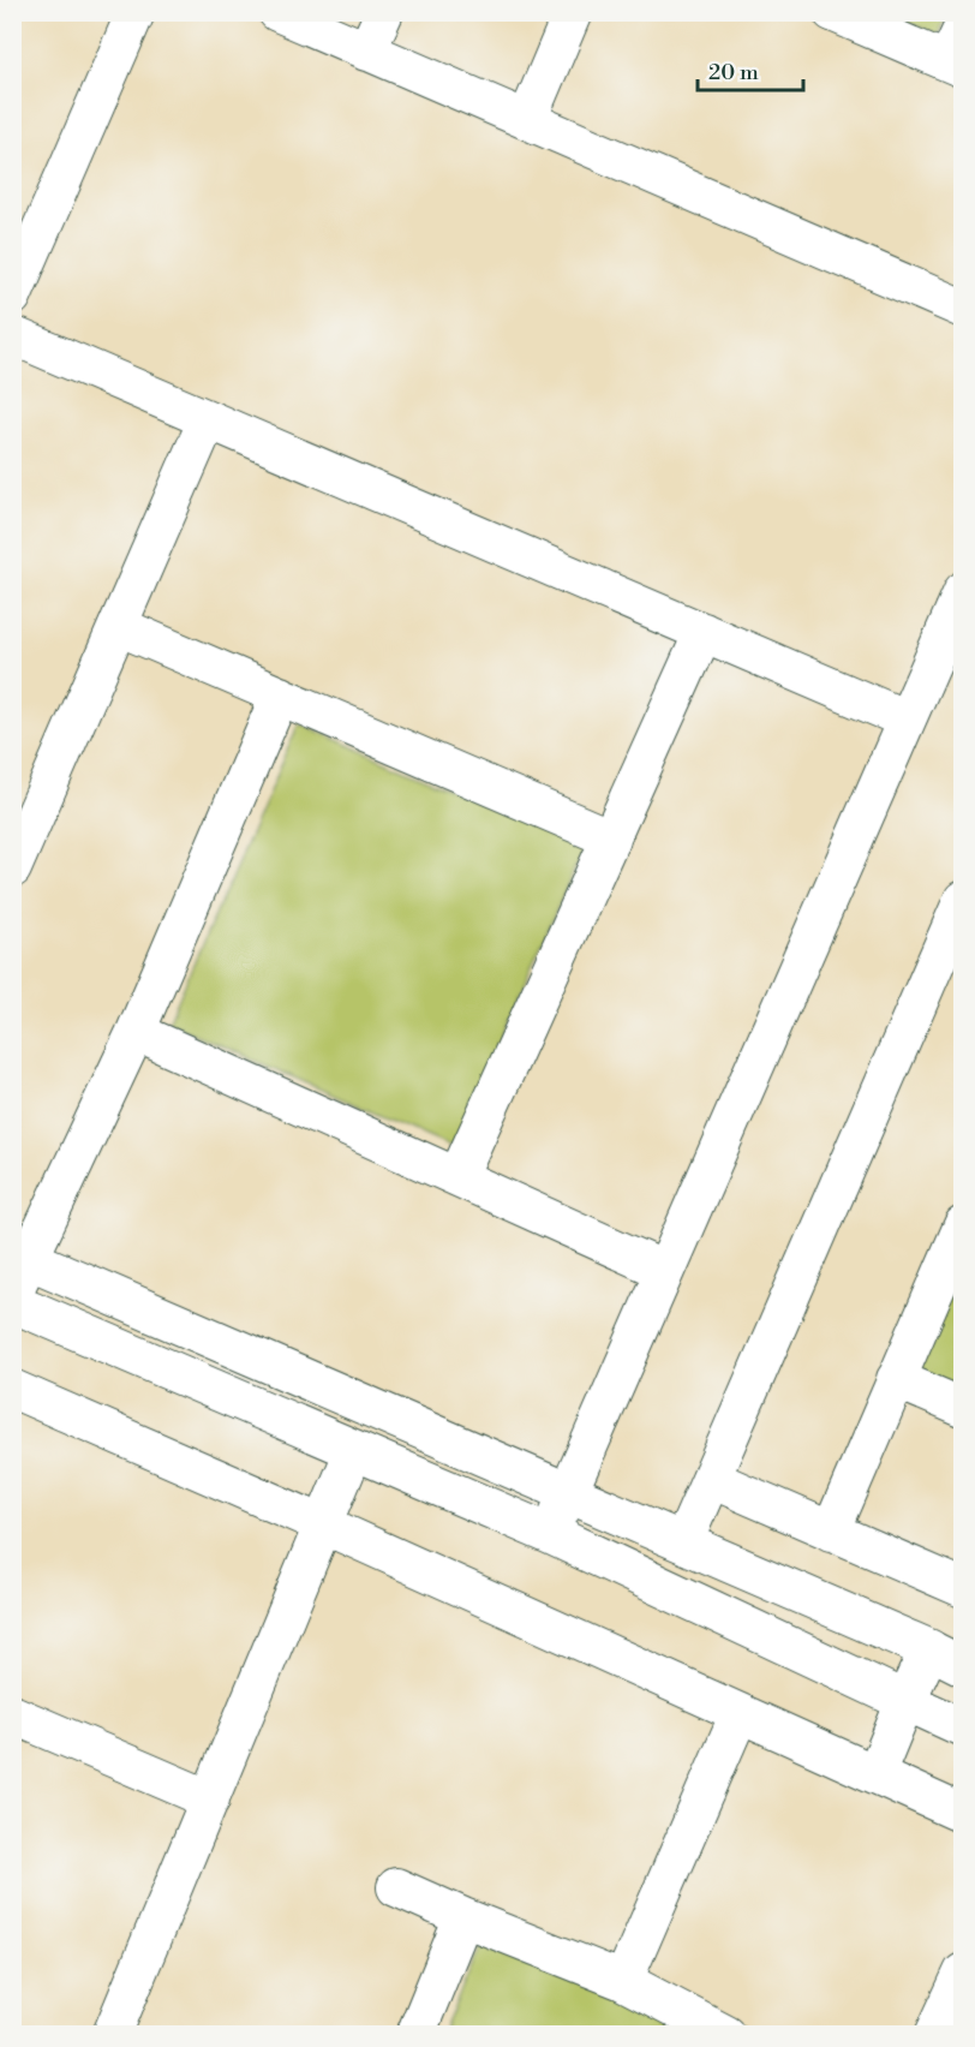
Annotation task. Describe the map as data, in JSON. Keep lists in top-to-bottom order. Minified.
{"scale_bar":"20 m"}
